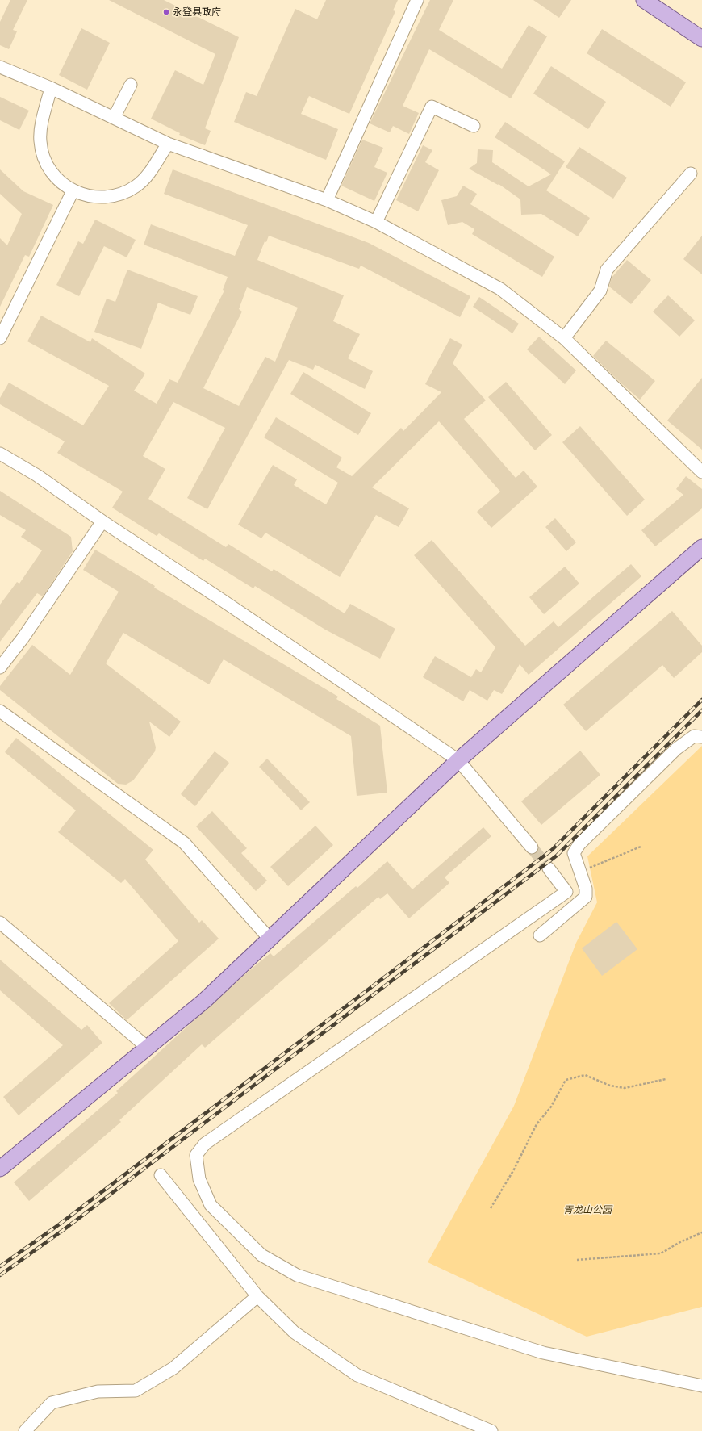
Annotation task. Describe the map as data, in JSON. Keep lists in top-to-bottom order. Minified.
{"parks":["青龙山公园"],"places":["永登县政府"]}
